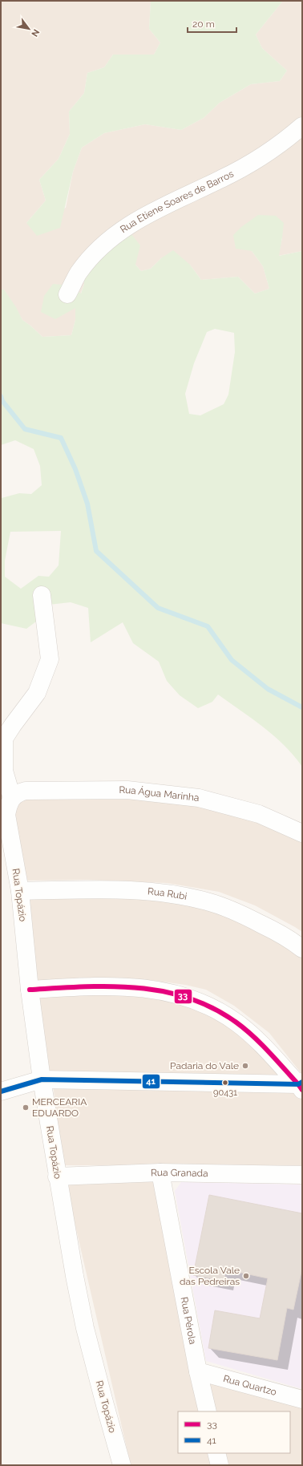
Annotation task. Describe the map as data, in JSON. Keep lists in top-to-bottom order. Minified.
{"streets":{"street":["Rua Etiene Soares de Barros","Rua Água Marinha","Rua Rubi","Rua Topázio","Rua Granada","Rua Pérola","Rua Quartzo"]},"crossings":[["Rua Água Marinha","Rua Topázio"],["Rua Rubi","Rua Topázio"],["Rua Topázio","Rua Granada"],["Rua Granada","Rua Pérola"],["Rua Pérola","Rua Quartzo"]],"places":["Padaria do Vale","90431","MERCEARIA EDUARDO","Escola Vale das Pedreiras"],"lines":["transit line 33","transit line 41"],"legend":["33","41"],"scale_bar":"20 m","north":"bottom right"}
